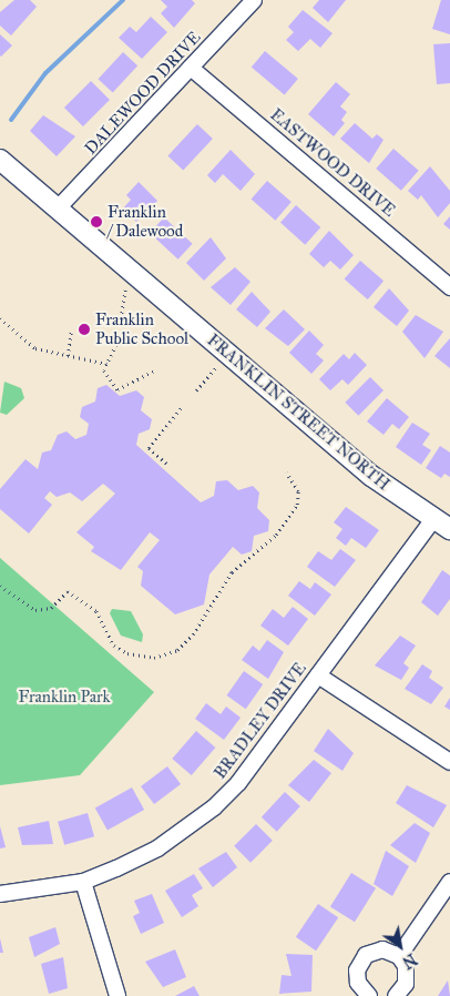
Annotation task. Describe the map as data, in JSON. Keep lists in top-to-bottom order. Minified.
{"streets":{"street":["DALEWOOD DRIVE","EASTWOOD DRIVE","FRANKLIN STREET NORTH","BRADLEY DRIVE"]},"crossings":[["DALEWOOD DRIVE","EASTWOOD DRIVE"],["DALEWOOD DRIVE","FRANKLIN STREET NORTH"],["FRANKLIN STREET NORTH","BRADLEY DRIVE"]],"parks":["Franklin Park"],"places":["Franklin / Dalewood","Franklin Public School"],"north":"bottom right"}
